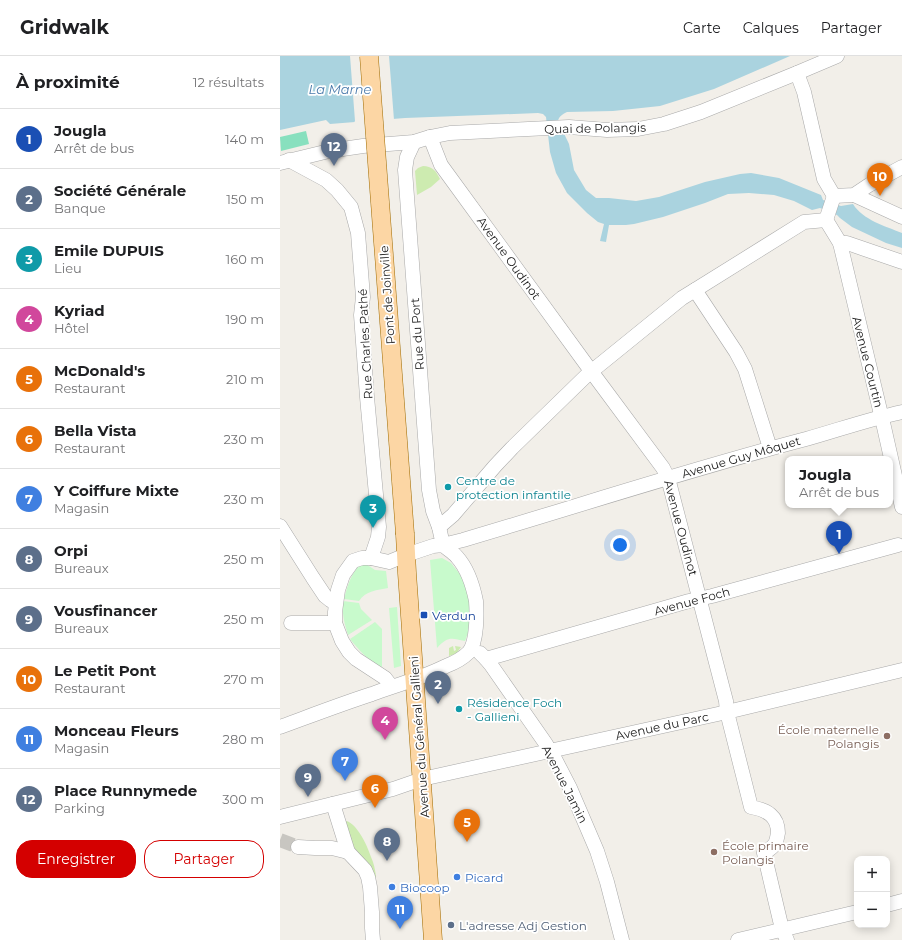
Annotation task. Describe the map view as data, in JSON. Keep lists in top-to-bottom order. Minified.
{"streets":{"main road":["Pont de Joinville","Avenue du Général Gallieni"],"street":["Quai de Polangis","Avenue Oudinot","Rue du Port","Rue Charles Pathé","Avenue Courtin","Avenue Guy Môquet","Avenue Foch","Avenue du Parc","Avenue Jamin"]},"crossings":[["Quai de Polangis","Avenue Oudinot"],["Quai de Polangis","Rue du Port"],["Quai de Polangis","Rue Charles Pathé"],["Avenue Oudinot","Avenue Guy Môquet"],["Avenue Oudinot","Avenue Foch"],["Avenue Oudinot","Avenue du Parc"],["Pont de Joinville","Avenue du Général Gallieni"],["Rue du Port","Avenue Guy Môquet"],["Rue Charles Pathé","Avenue Guy Môquet"],["Avenue Courtin","Avenue Guy Môquet"],["Avenue Guy Môquet","Avenue du Général Gallieni"],["Avenue Foch","Avenue Jamin"],["Avenue du Parc","Avenue du Général Gallieni"],["Avenue du Parc","Avenue Jamin"]],"water":["La Marne"],"places":{"other":["Centre de protection infantile","Résidence Foch - Gallieni","École maternelle Polangis","École primaire Polangis","Picard","Biocoop","L'adresse Adj Gestion"],"transit":["Verdun"]},"page":{"header":"Gridwalk","nav":["Carte","Calques","Partager"],"heading":["À proximité","12 résultats"],"list":[{"mark":"1","name":"Jougla","note":"Arrêt de bus","value":"140 m"},{"mark":"2","name":"Société Générale","note":"Banque","value":"150 m"},{"mark":"3","name":"Emile DUPUIS","note":"Lieu","value":"160 m"},{"mark":"4","name":"Kyriad","note":"Hôtel","value":"190 m"},{"mark":"5","name":"McDonald's","note":"Restaurant","value":"210 m"},{"mark":"6","name":"Bella Vista","note":"Restaurant","value":"230 m"},{"mark":"7","name":"Y Coiffure Mixte","note":"Magasin","value":"230 m"},{"mark":"8","name":"Orpi","note":"Bureaux","value":"250 m"},{"mark":"9","name":"Vousfinancer","note":"Bureaux","value":"250 m"},{"mark":"10","name":"Le Petit Pont","note":"Restaurant","value":"270 m"},{"mark":"11","name":"Monceau Fleurs","note":"Magasin","value":"280 m"},{"mark":"12","name":"Place Runnymede","note":"Parking","value":"300 m"}],"pins":["12","10","3","1","2","4","7","9","6","5","8","11"],"popup":["Jougla","Arrêt de bus"],"buttons":["Enregistrer","Partager"],"map_buttons":["+","−"]}}
